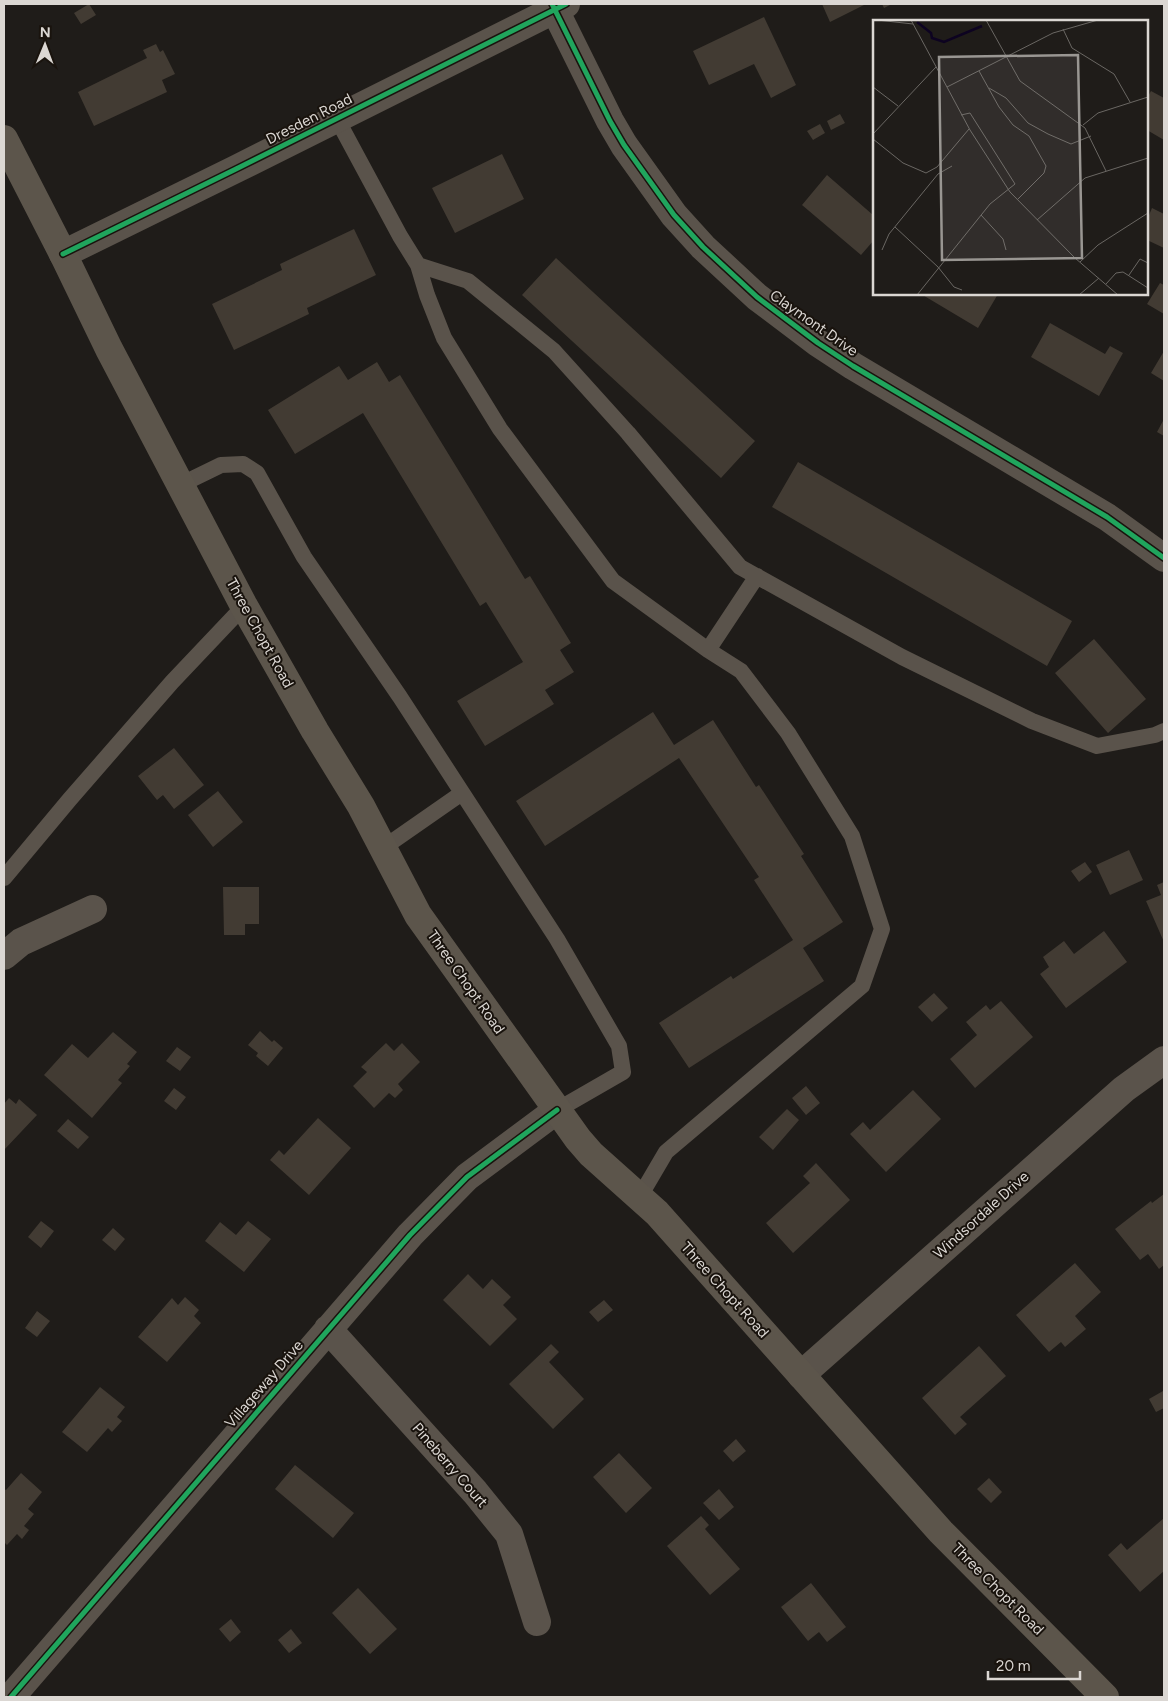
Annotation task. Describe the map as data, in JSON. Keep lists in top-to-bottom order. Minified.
{"streets":{"main road":["Three Chopt Road"],"street":["Dresden Road","Claymont Drive","Windsordale Drive","Villageway Drive","Pineberry Court"]},"crossings":[["Dresden Road","Claymont Drive"],["Dresden Road","Three Chopt Road"],["Three Chopt Road","Windsordale Drive"],["Three Chopt Road","Villageway Drive"],["Villageway Drive","Pineberry Court"]],"scale_bar":"20 m","north":"top"}
